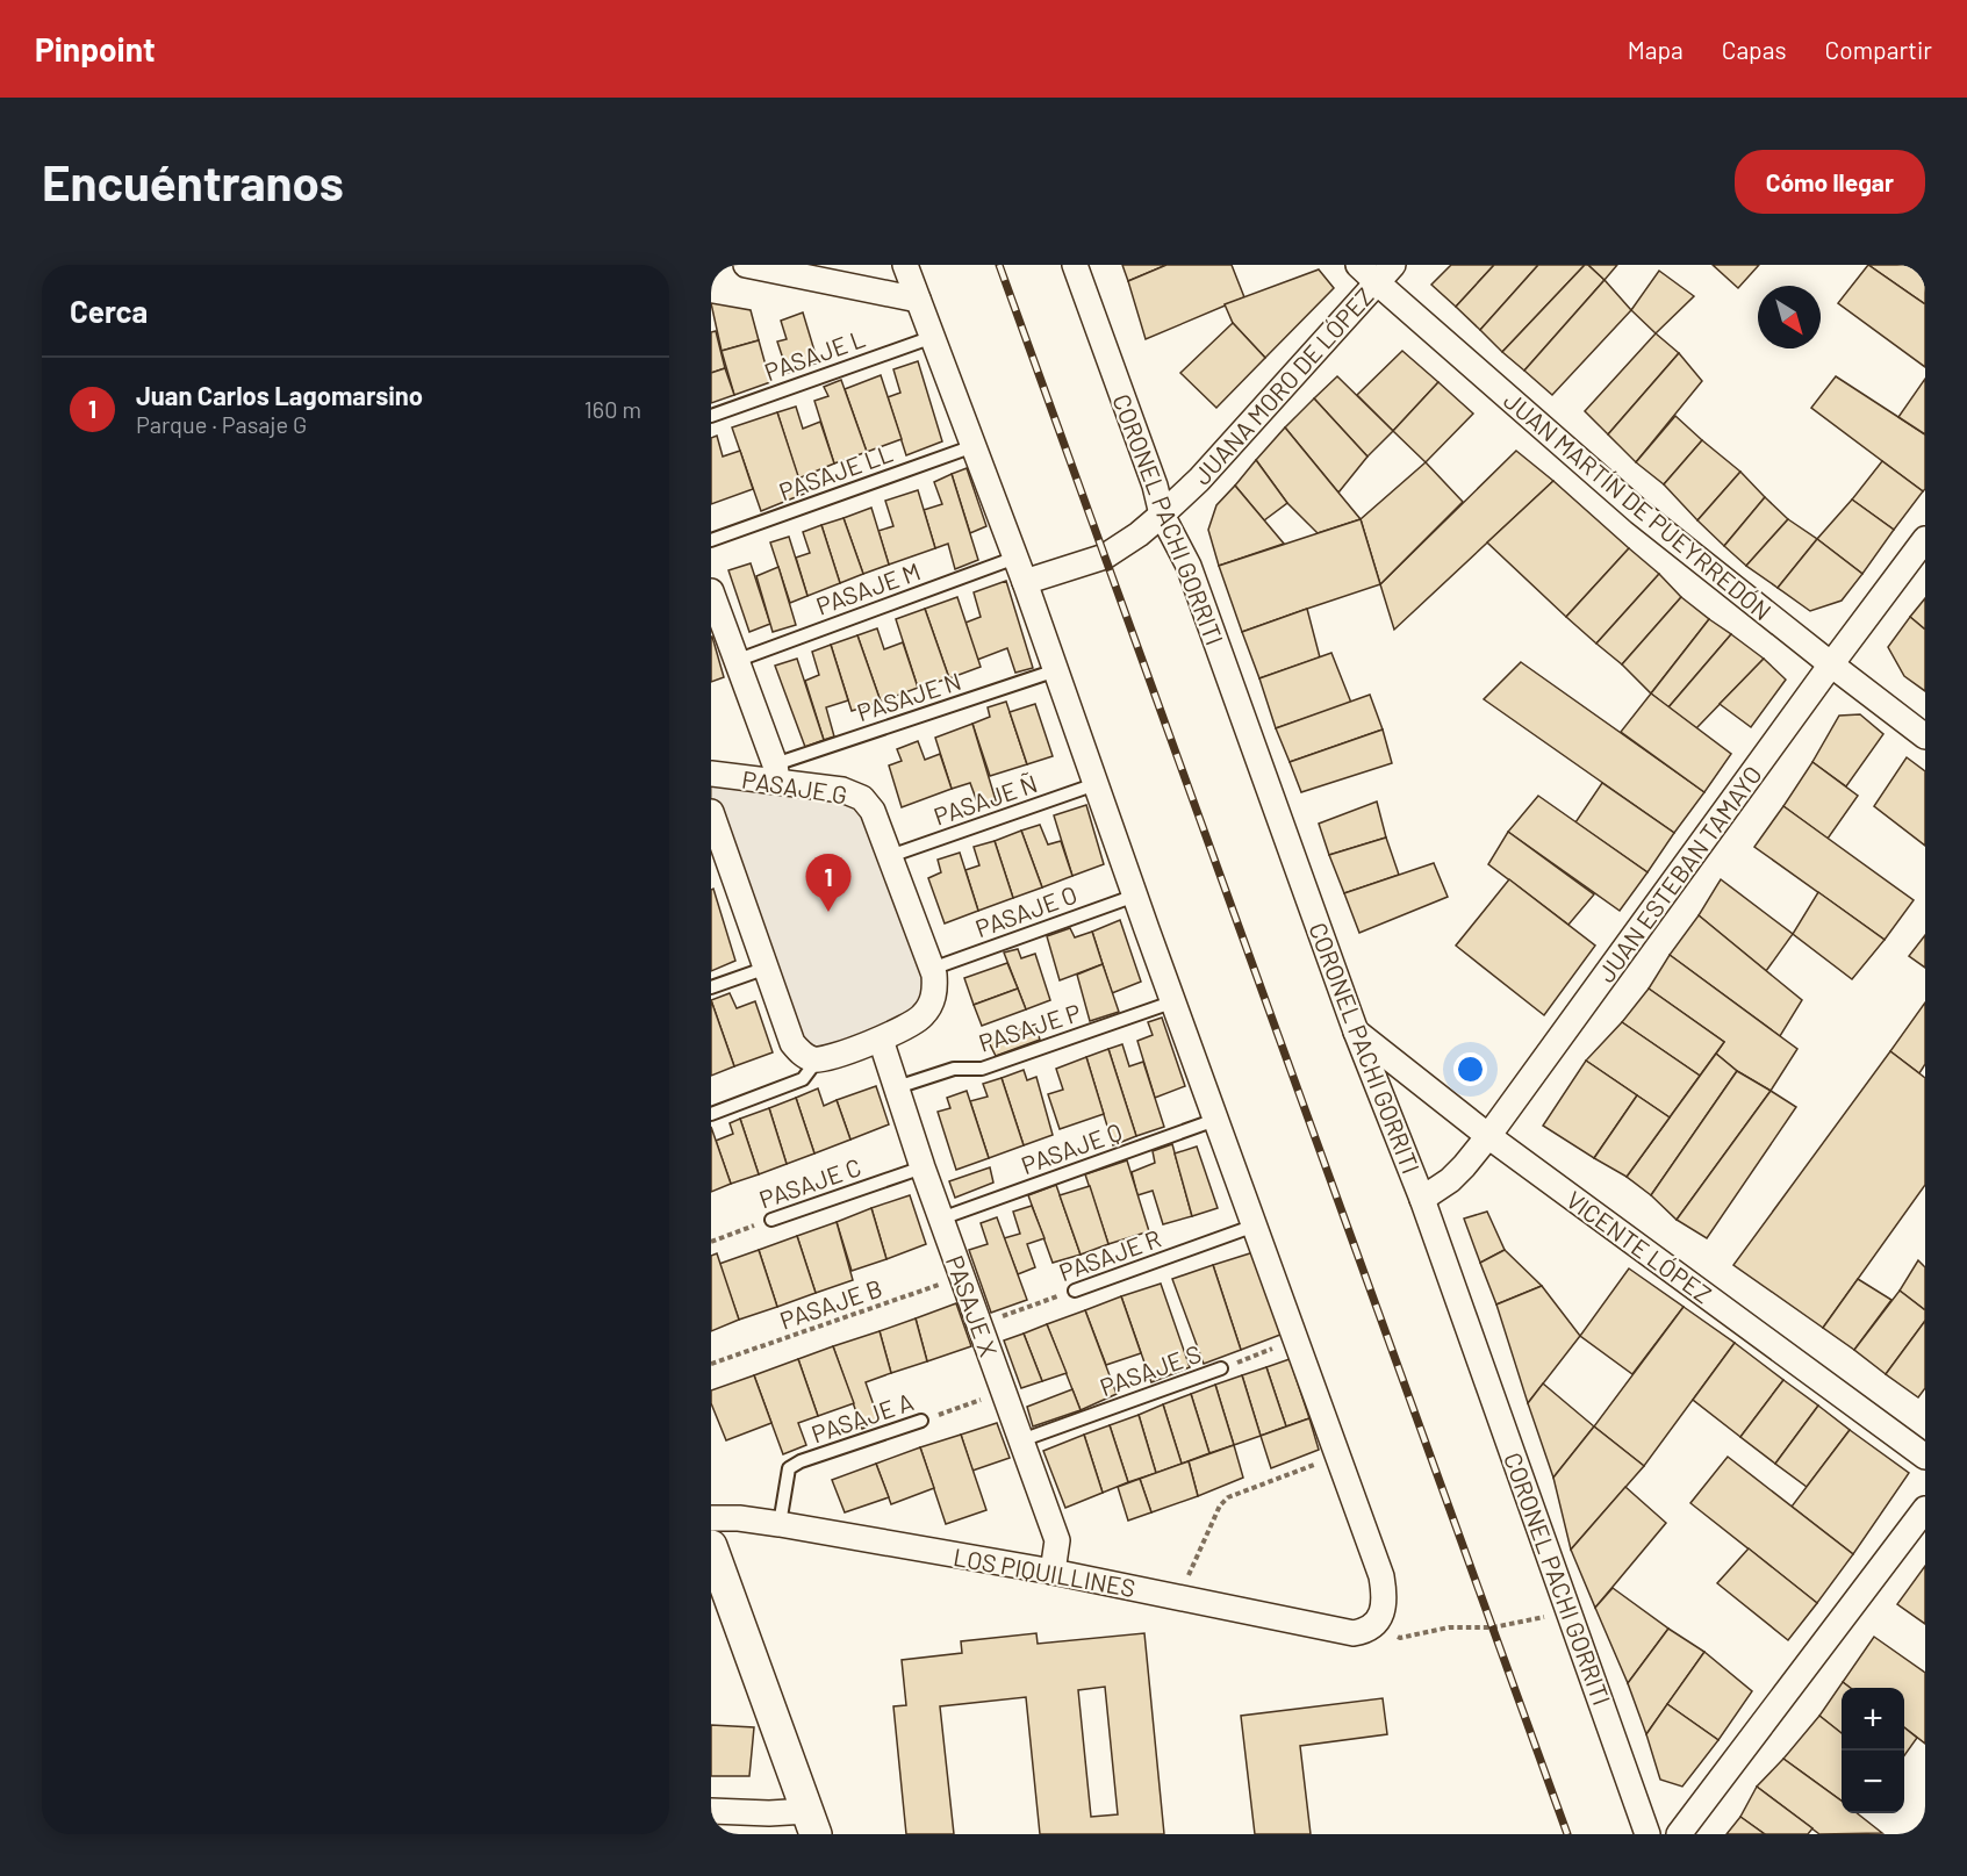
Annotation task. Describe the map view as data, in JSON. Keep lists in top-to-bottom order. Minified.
{"streets":{"street":["JUANA MORO DE LÓPEZ","JUAN MARTÍN DE PUEYRREDÓN","CORONEL PACHI GORRITI","PASAJE G","JUAN ESTEBAN TAMAYO","VICENTE LÓPEZ","PASAJE X","LOS PIQUILLINES"],"lane":["PASAJE L","PASAJE LL","PASAJE M","PASAJE N","PASAJE Ñ","PASAJE O","PASAJE P","PASAJE Q","PASAJE C","PASAJE R","PASAJE S","PASAJE A"],"path":["PASAJE B"]},"crossings":[["JUANA MORO DE LÓPEZ","JUAN MARTÍN DE PUEYRREDÓN"],["JUANA MORO DE LÓPEZ","CORONEL PACHI GORRITI"],["JUAN MARTÍN DE PUEYRREDÓN","JUAN ESTEBAN TAMAYO"],["CORONEL PACHI GORRITI","JUAN ESTEBAN TAMAYO"],["CORONEL PACHI GORRITI","VICENTE LÓPEZ"],["PASAJE N","PASAJE G"],["PASAJE G","PASAJE Ñ"],["JUAN ESTEBAN TAMAYO","VICENTE LÓPEZ"],["PASAJE P","PASAJE X"],["PASAJE Q","PASAJE X"],["PASAJE C","PASAJE X"],["PASAJE R","PASAJE X"],["PASAJE B","PASAJE X"],["PASAJE X","PASAJE S"],["PASAJE X","PASAJE A"],["PASAJE X","LOS PIQUILLINES"],["PASAJE A","LOS PIQUILLINES"]],"north":"bottom right","page":{"header":"Pinpoint","nav":["Mapa","Capas","Compartir"],"buttons":"Cómo llegar","title":"Encuéntranos","heading":"Cerca","list":[{"mark":"1","name":"Juan Carlos Lagomarsino","note":"Parque · Pasaje G","value":"160 m"}],"pins":"1","map_buttons":["+","−"]}}
